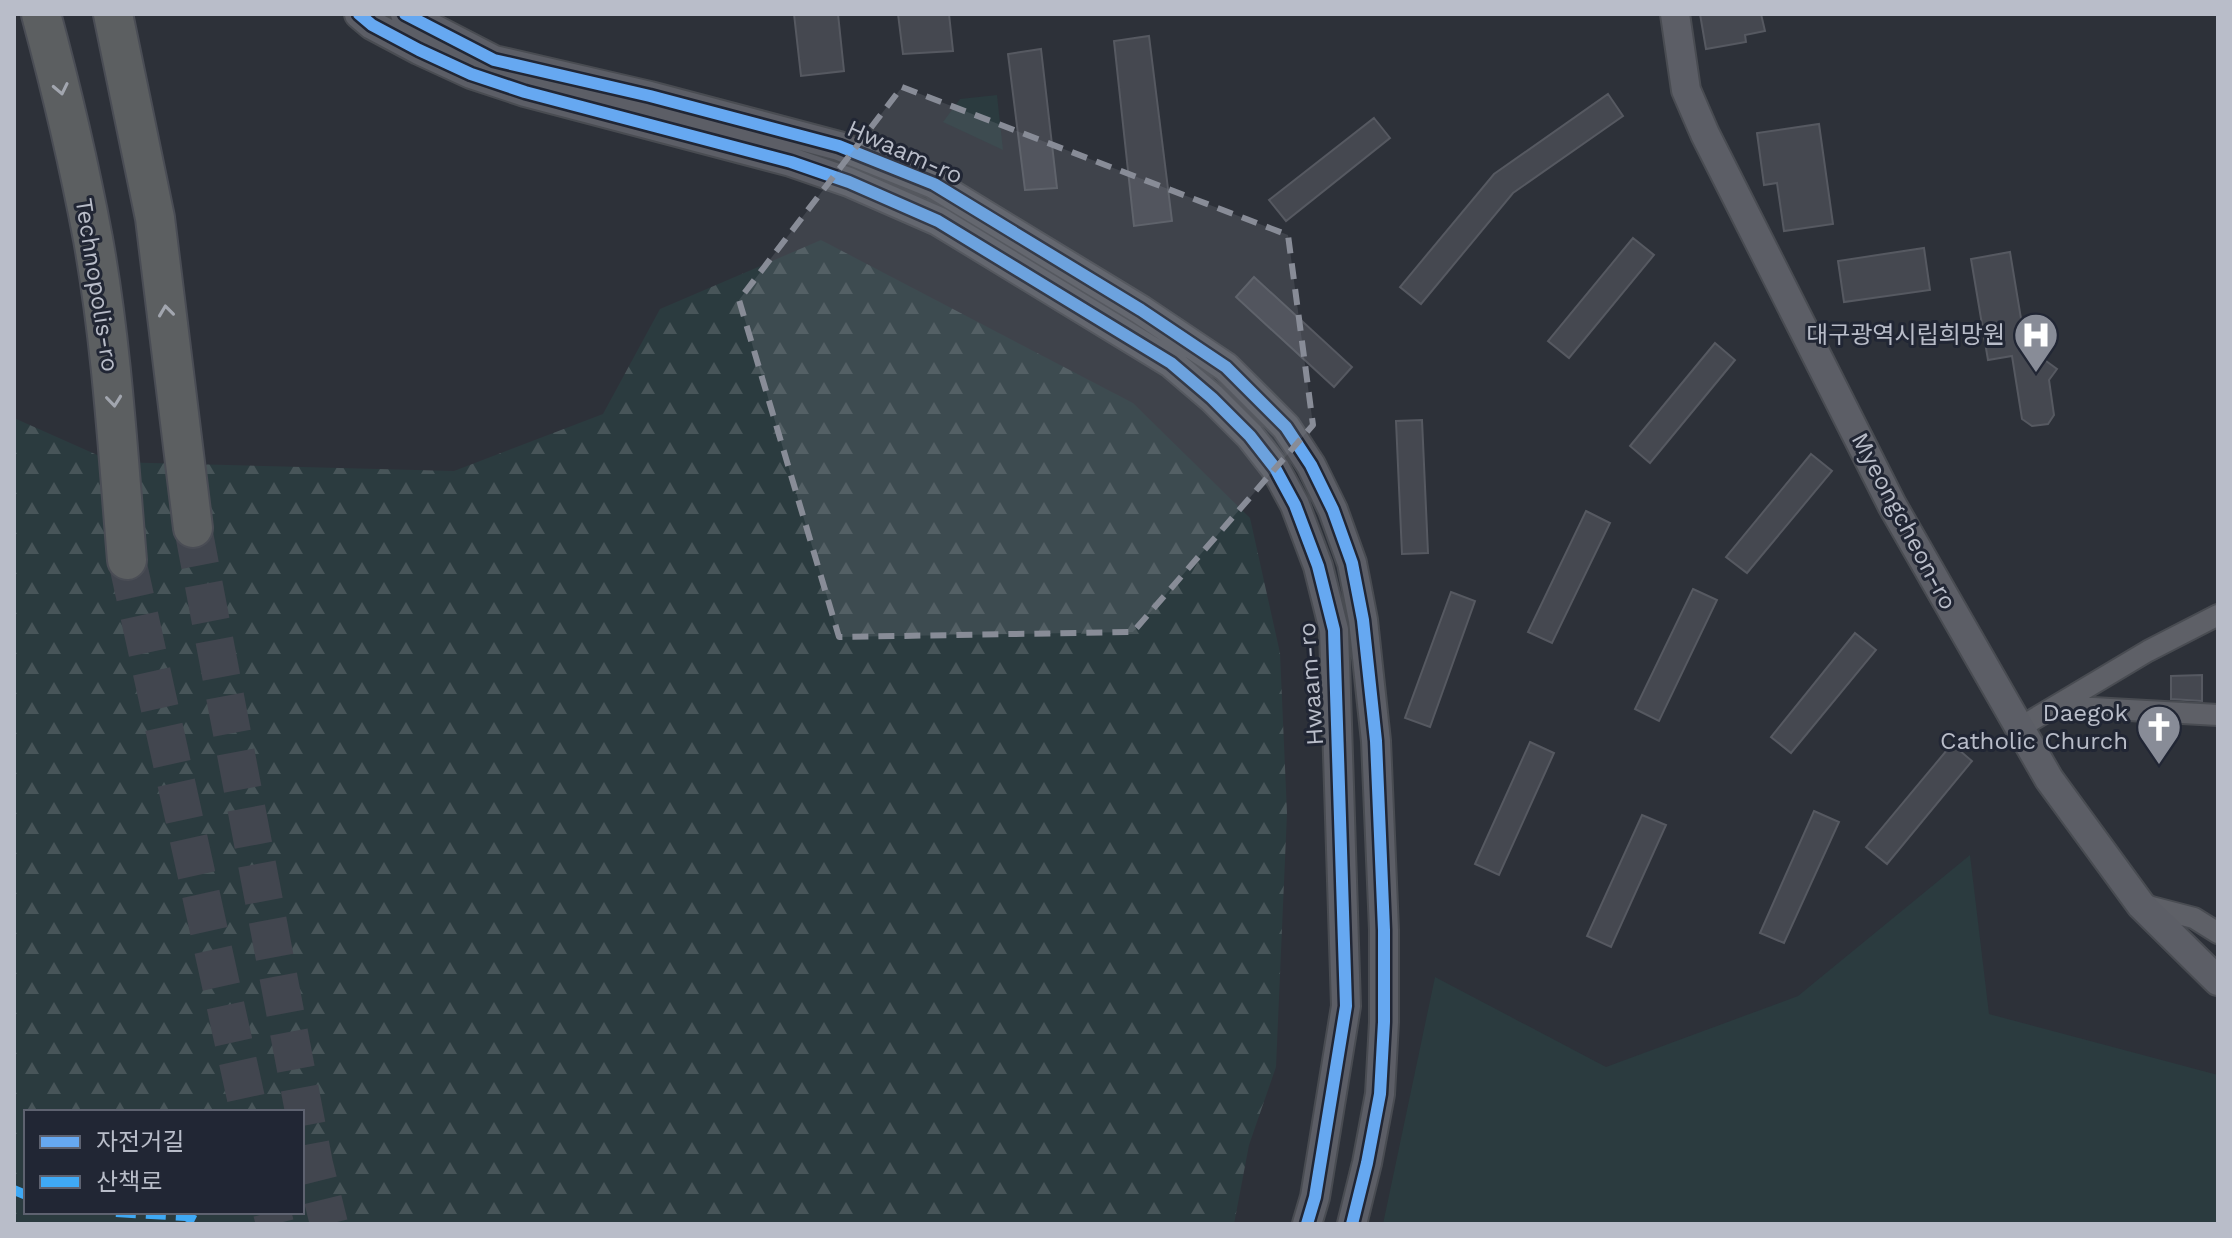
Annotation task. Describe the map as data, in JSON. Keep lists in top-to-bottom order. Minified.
{"streets":{"highway":["Technopolis-ro"],"main road":["Hwaam-ro","Myeongcheon-ro"]},"places":{"hospital":["대구광역시립희망원"],"church":["Daegok Catholic Church"]},"legend":["자전거길","산책로"]}
